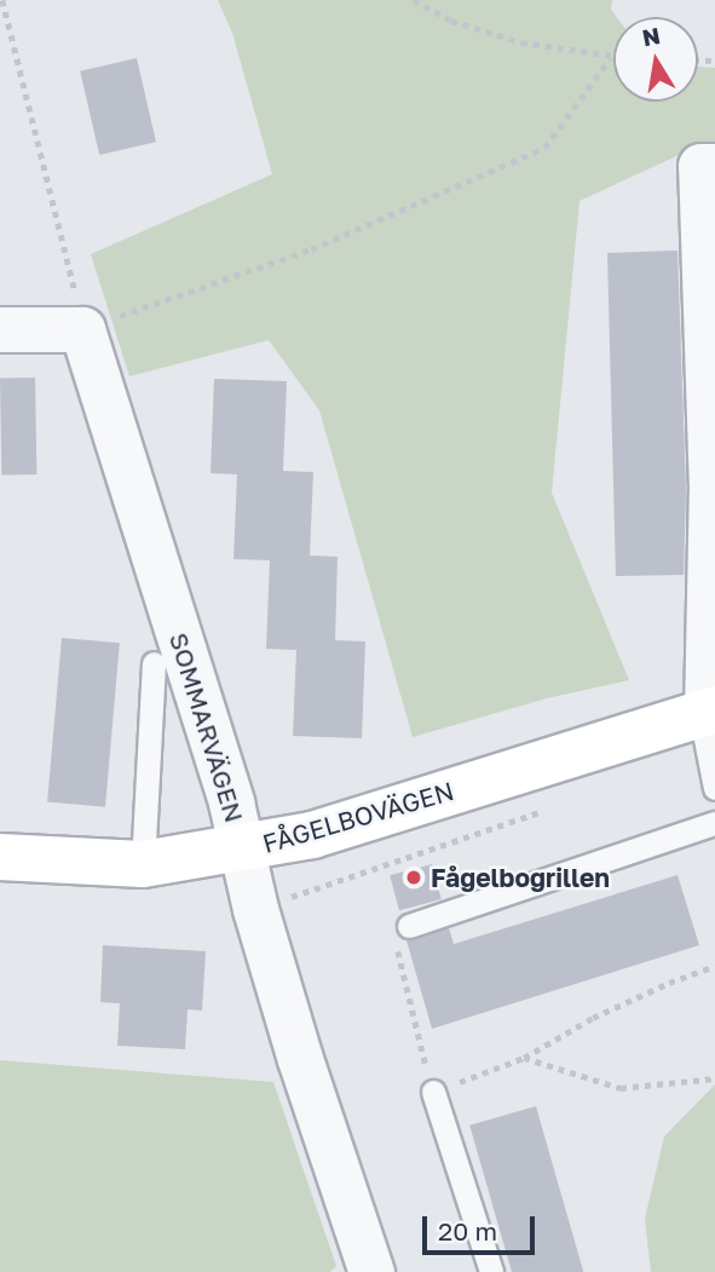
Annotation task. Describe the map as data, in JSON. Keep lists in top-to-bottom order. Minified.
{"streets":{"street":["SOMMARVÄGEN","FÅGELBOVÄGEN"]},"crossings":[["SOMMARVÄGEN","FÅGELBOVÄGEN"]],"places":["Fågelbogrillen"],"scale_bar":"20 m","north":"top"}
